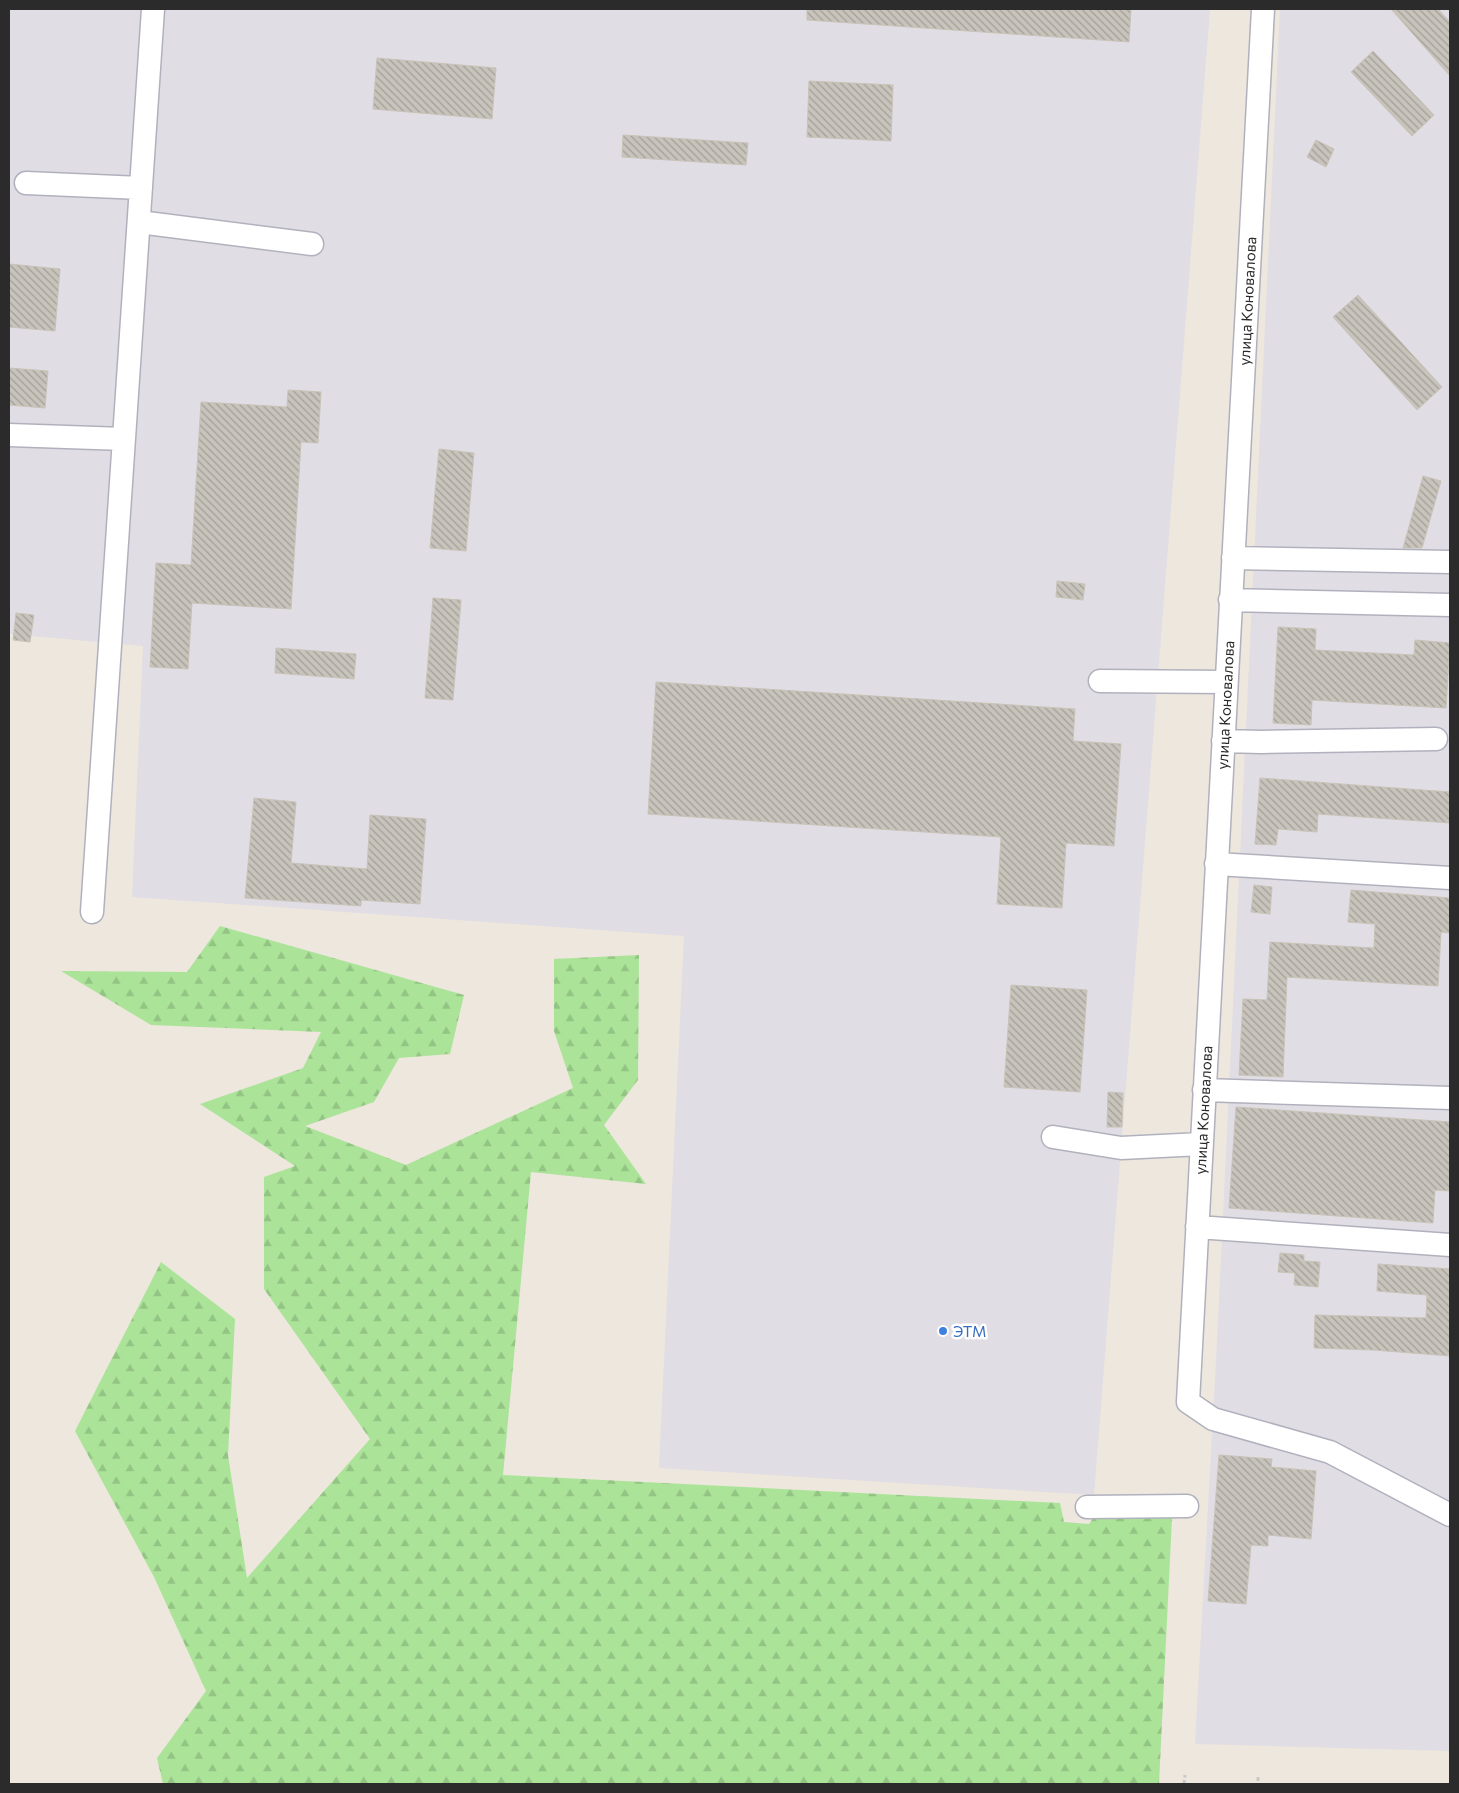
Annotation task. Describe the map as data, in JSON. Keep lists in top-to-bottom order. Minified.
{"streets":{"street":["улица Коновалова"]},"places":["ЭТМ"]}
